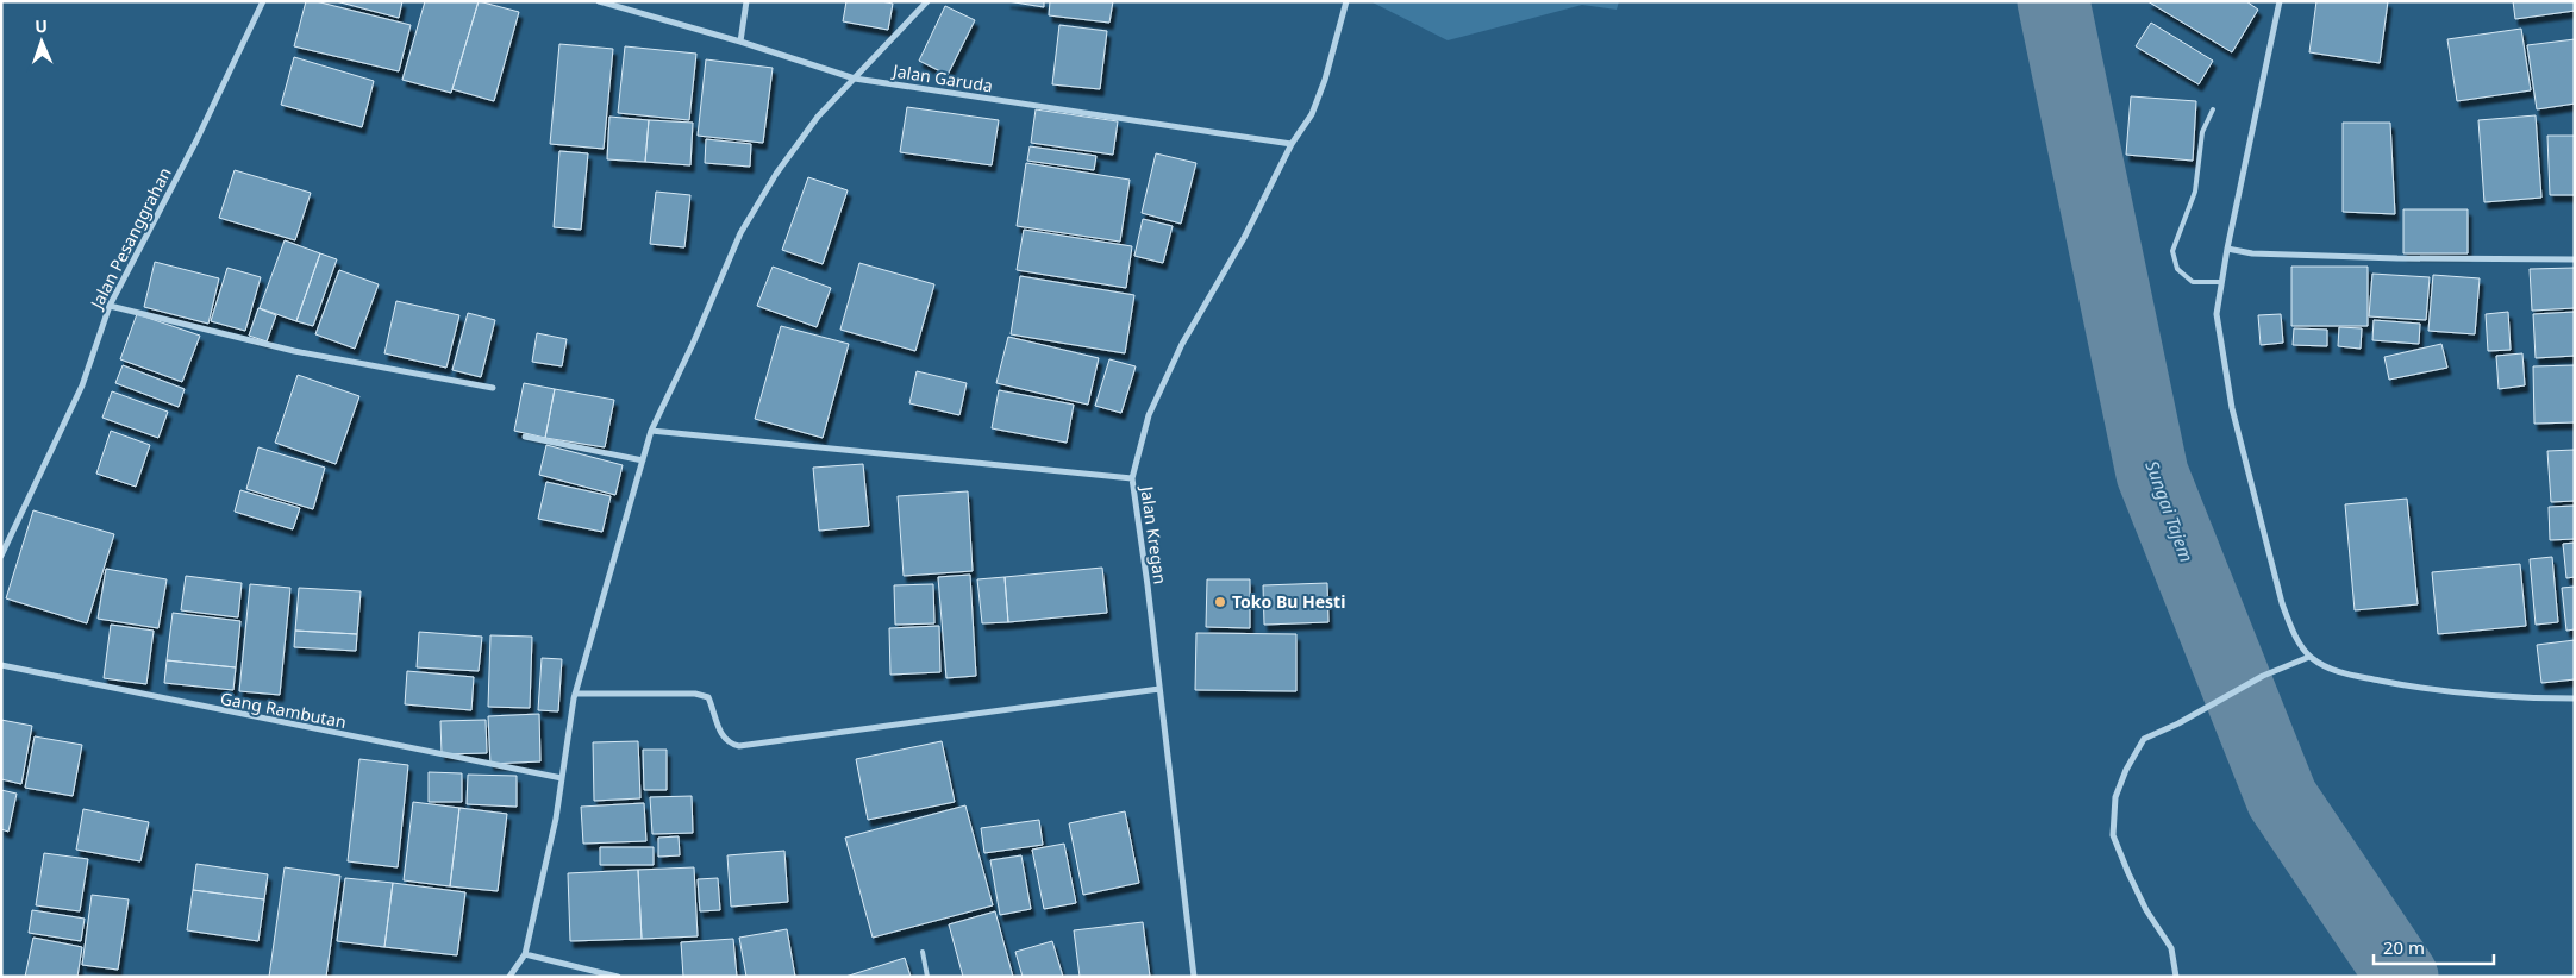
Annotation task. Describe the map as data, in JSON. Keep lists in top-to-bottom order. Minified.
{"streets":{"street":["Jalan Garuda","Jalan Pesanggrahan","Jalan Kregan","Gang Rambutan"]},"crossings":[["Jalan Garuda","Jalan Kregan"]],"water":["Sungai Tajem"],"places":["Toko Bu Hesti"],"scale_bar":"20 m","north":"top"}
